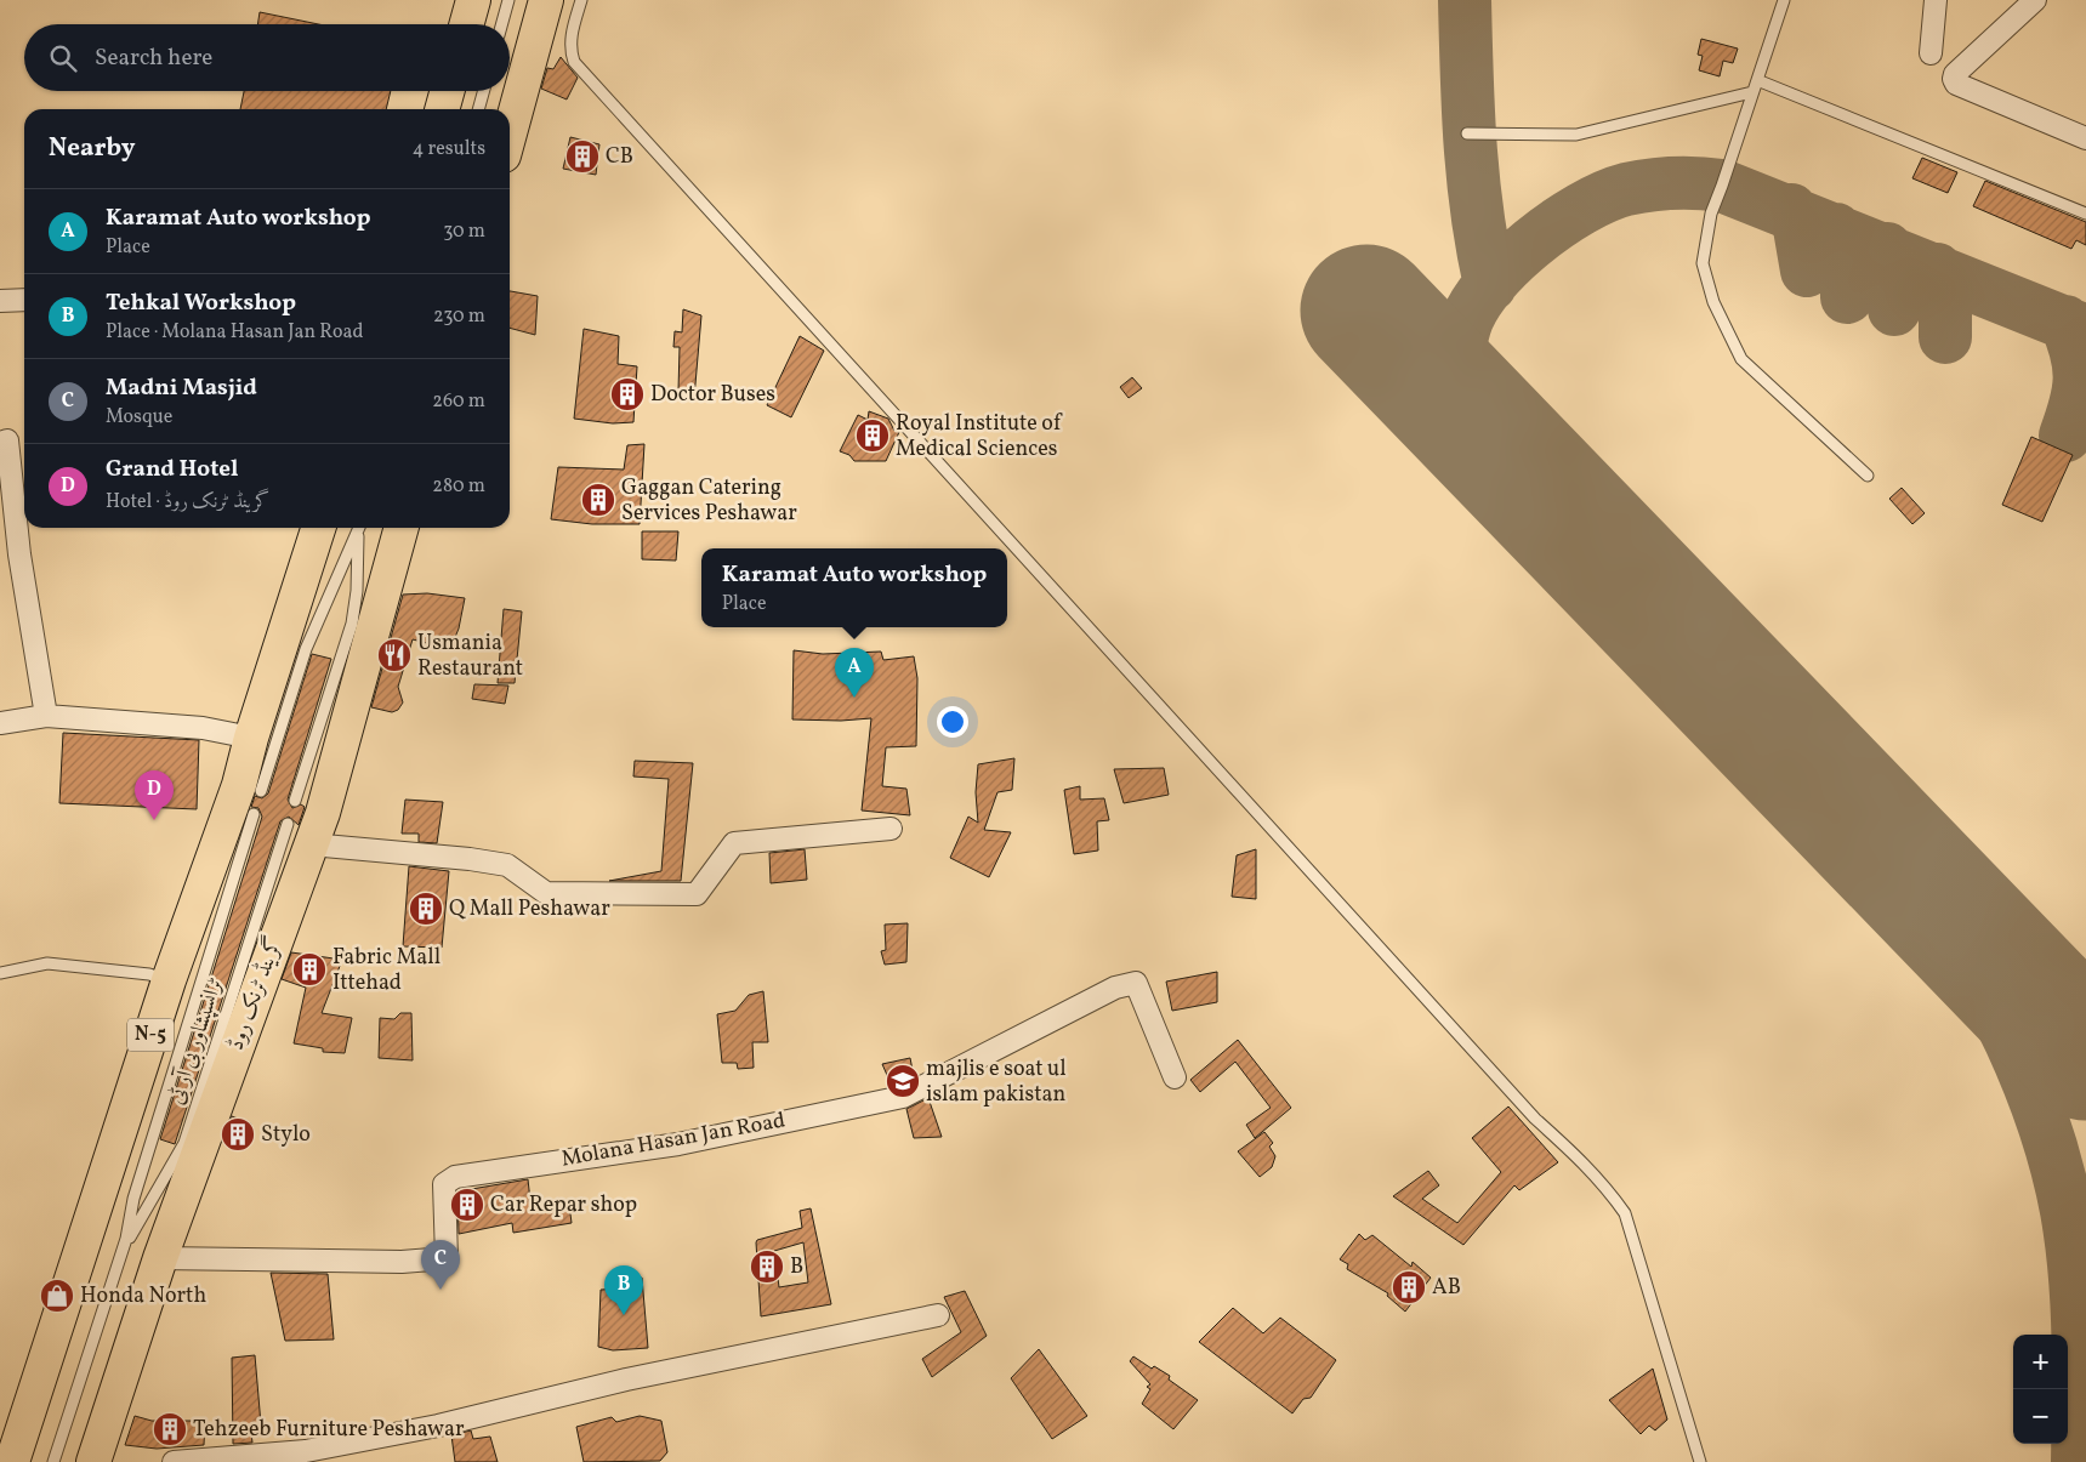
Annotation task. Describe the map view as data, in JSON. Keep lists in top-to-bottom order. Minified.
{"streets":{"highway":["گرینڈ ٹرنک روڈ","N-5"],"street":["Molana Hasan Jan Road"],"lane":["ٹرانسپشاور بی آر ٹی"]},"crossings":[["گرینڈ ٹرنک روڈ","ٹرانسپشاور بی آر ٹی"],["گرینڈ ٹرنک روڈ","Molana Hasan Jan Road"]],"places":{"building":["CB","Doctor Buses","Royal Institute of Medical Sciences","Gaggan Catering Services Peshawar","Q Mall Peshawar","Fabric Mall Ittehad","Stylo","Car Repar shop","B","AB","Tehzeeb Furniture Peshawar"],"restaurant":["Usmania Restaurant"],"school or university":["majlis e soat ul islam pakistan"],"shop":["Honda North"]},"page":{"search":"Search here","heading":["Nearby","4 results"],"list":[{"mark":"A","name":"Karamat Auto workshop","note":"Place","value":"30 m"},{"mark":"B","name":"Tehkal Workshop","note":"Place · Molana Hasan Jan Road","value":"230 m"},{"mark":"C","name":"Madni Masjid","note":"Mosque","value":"260 m"},{"mark":"D","name":"Grand Hotel","note":"Hotel · گرینڈ ٹرنک روڈ","value":"280 m"}],"popup":["Karamat Auto workshop","Place"],"pins":["A","D","C","B"],"map_buttons":["+","−"]}}
